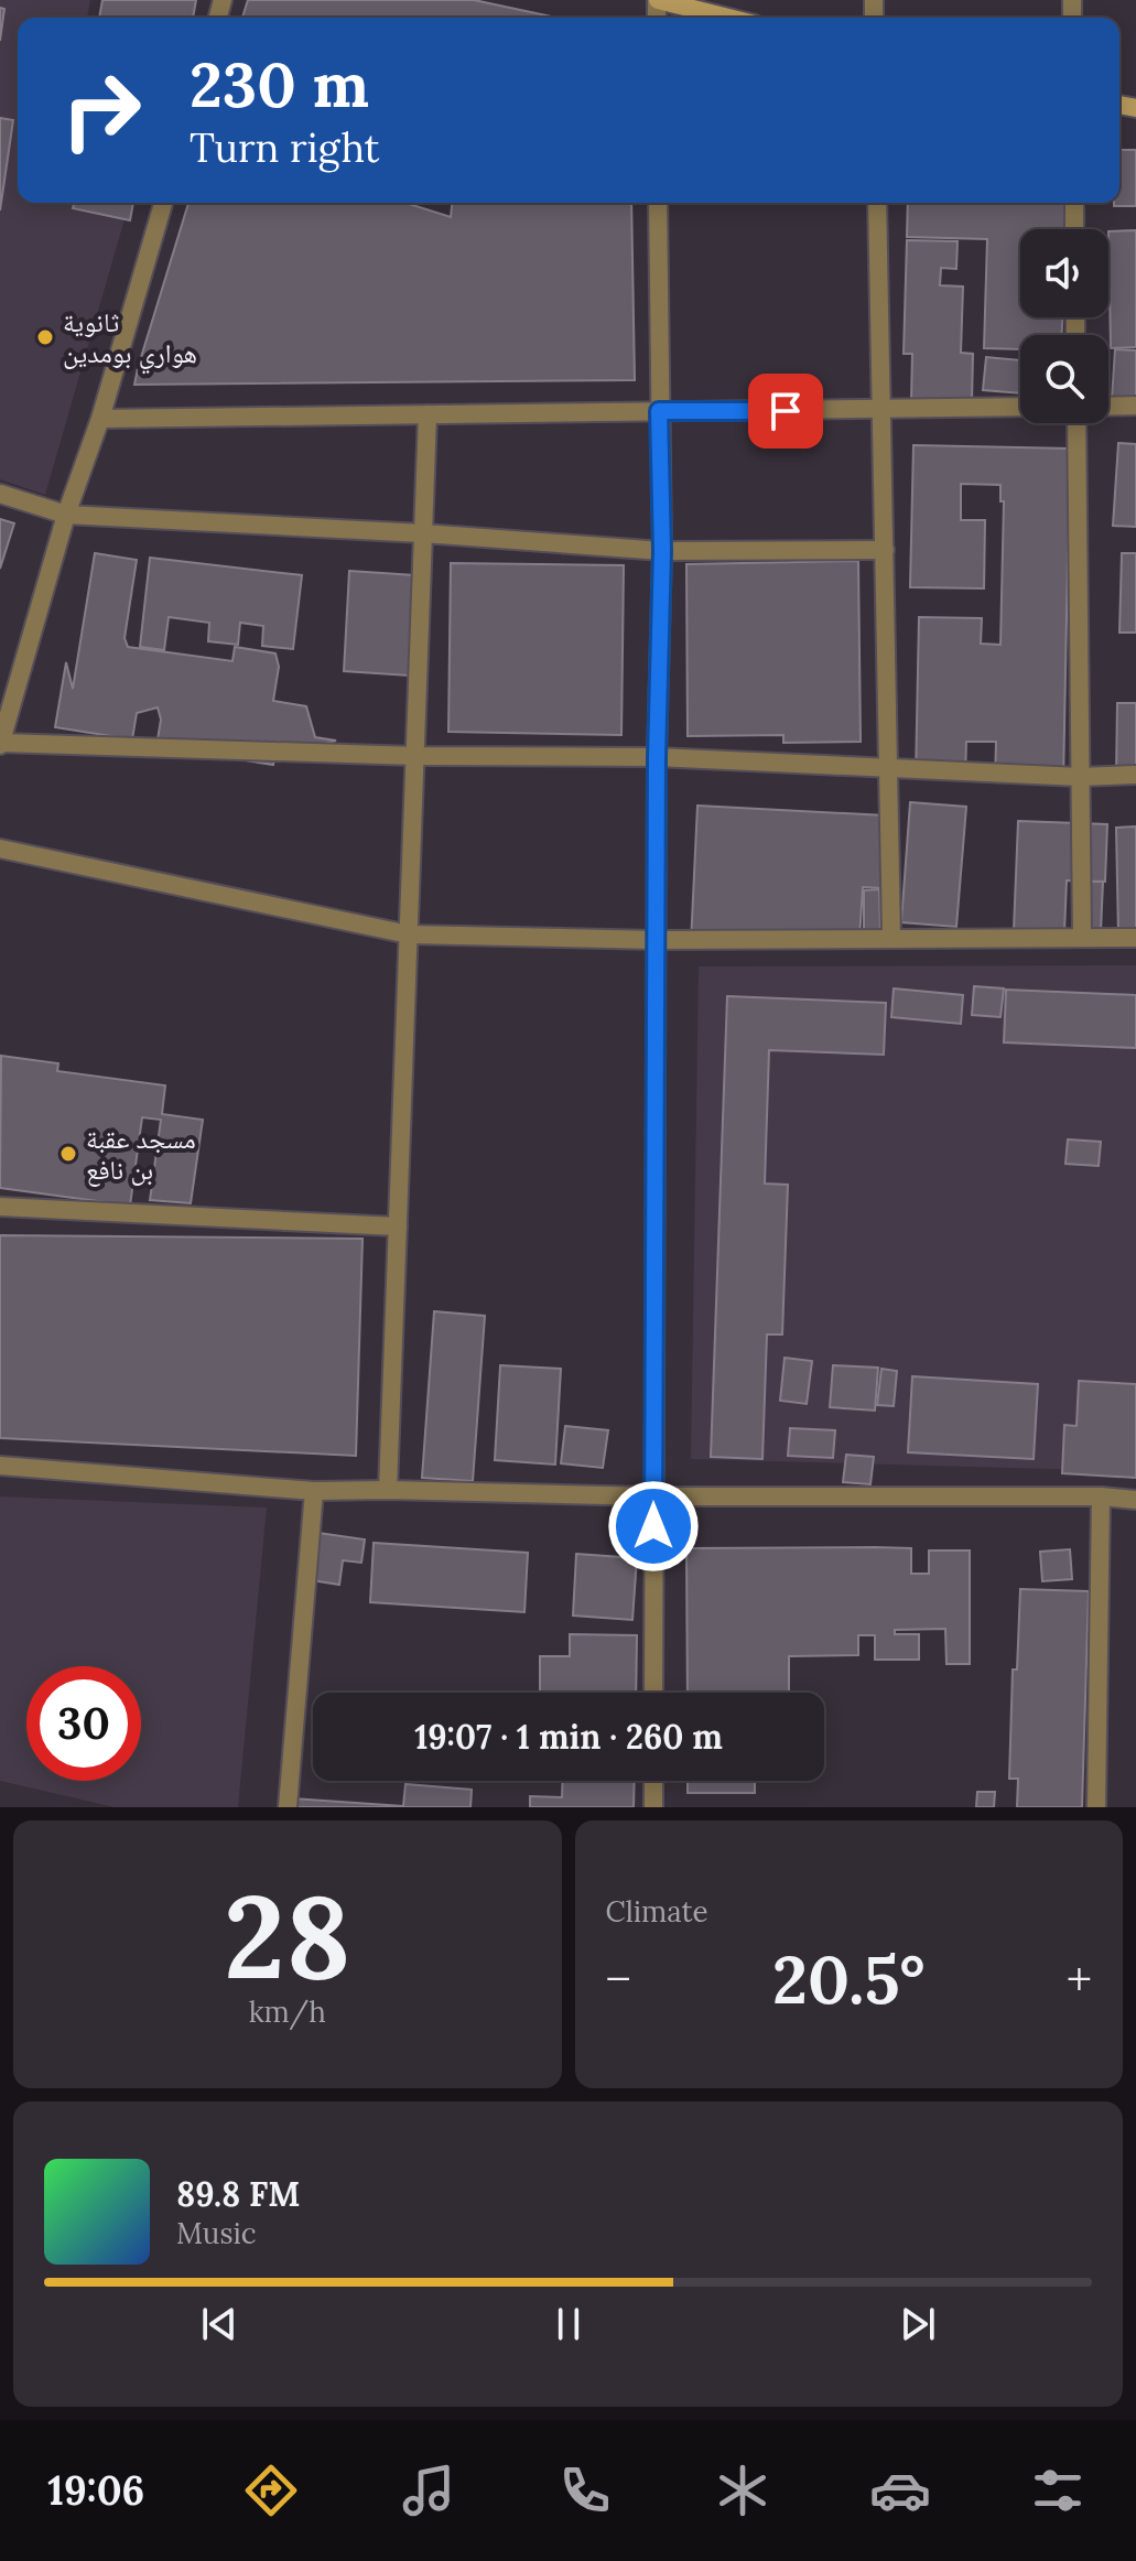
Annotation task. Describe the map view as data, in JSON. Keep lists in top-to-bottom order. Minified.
{"places":["ثانوية هواري بومدين","مسجد عقبة بن نافع"],"page":{"turn":["230 m","Turn right"],"limit":"30","trip":"19:07 · 1 min · 260 m","tile":[["28","km/h"],"Climate"],"heat":["−","20.5°","+"],"song":["89.8 FM","Music"],"tabs":"19:06"}}
